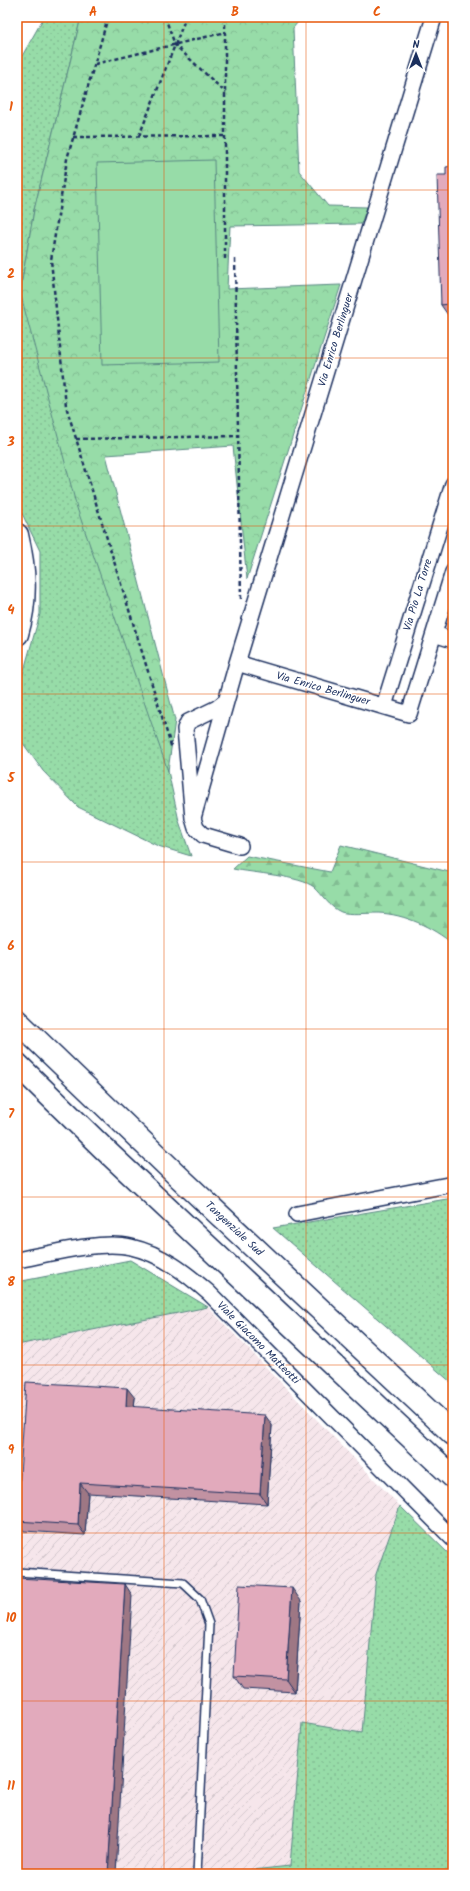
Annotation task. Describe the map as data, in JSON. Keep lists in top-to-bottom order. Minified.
{"streets":{"highway":["Tangenziale Sud"],"street":["Via Enrico Berlinguer","Via Pio La Torre","Viale Giacomo Matteotti"]},"crossings":[["Via Enrico Berlinguer","Via Pio La Torre"]],"north":"top","grid":{"columns":["A","B","C"],"rows":["1","2","3","4","5","6","7","8","9","10","11"]}}
